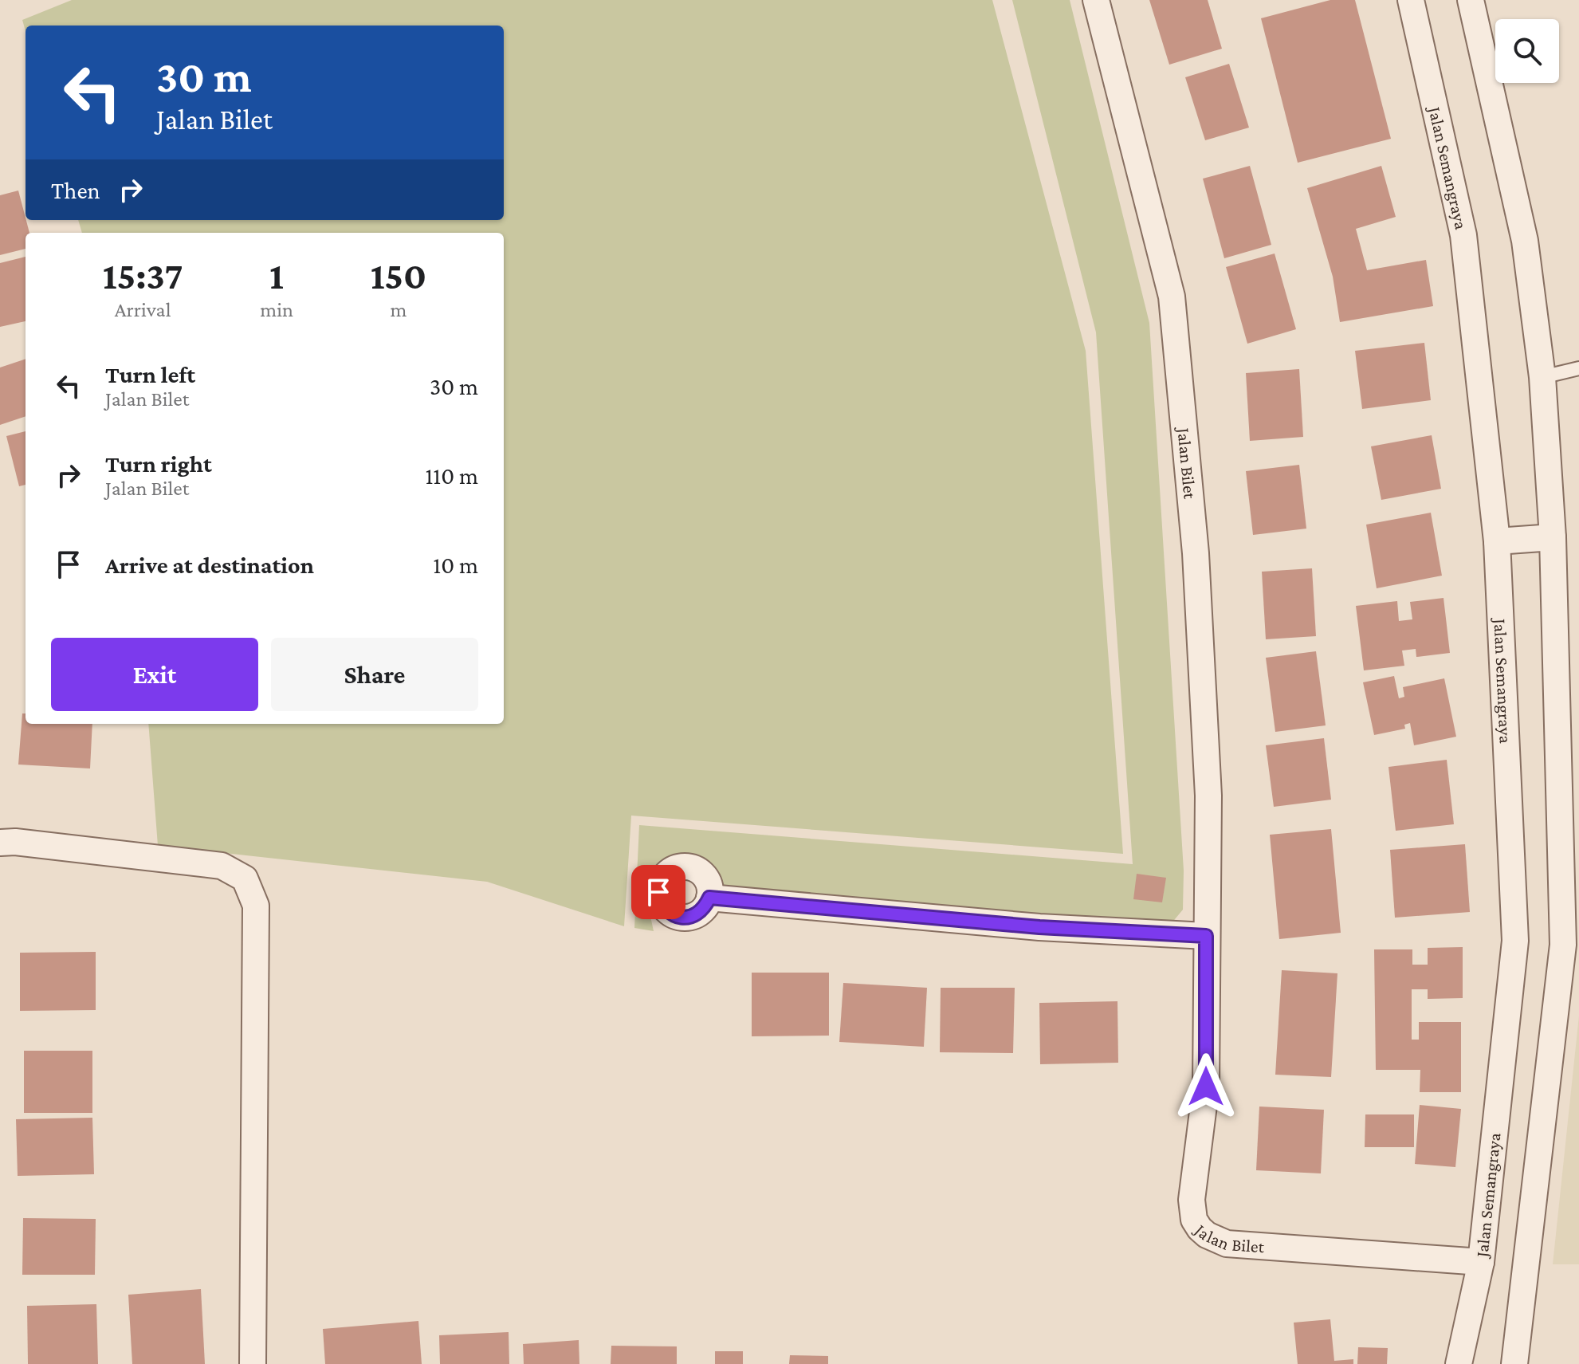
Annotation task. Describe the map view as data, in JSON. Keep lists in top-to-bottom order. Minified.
{"streets":{"street":["Jalan Semangraya","Jalan Bilet"]},"crossings":[["Jalan Semangraya","Jalan Bilet"]],"page":{"turn":["30 m","Jalan Bilet"],"then":"Then","eta":["15:37","Arrival","1","min","150","m"],"list":[{"name":"Turn left","note":"Jalan Bilet","value":"30 m"},{"name":"Turn right","note":"Jalan Bilet","value":"110 m"},{"name":"Arrive at destination","value":"10 m"}],"buttons":["Exit","Share"]}}
